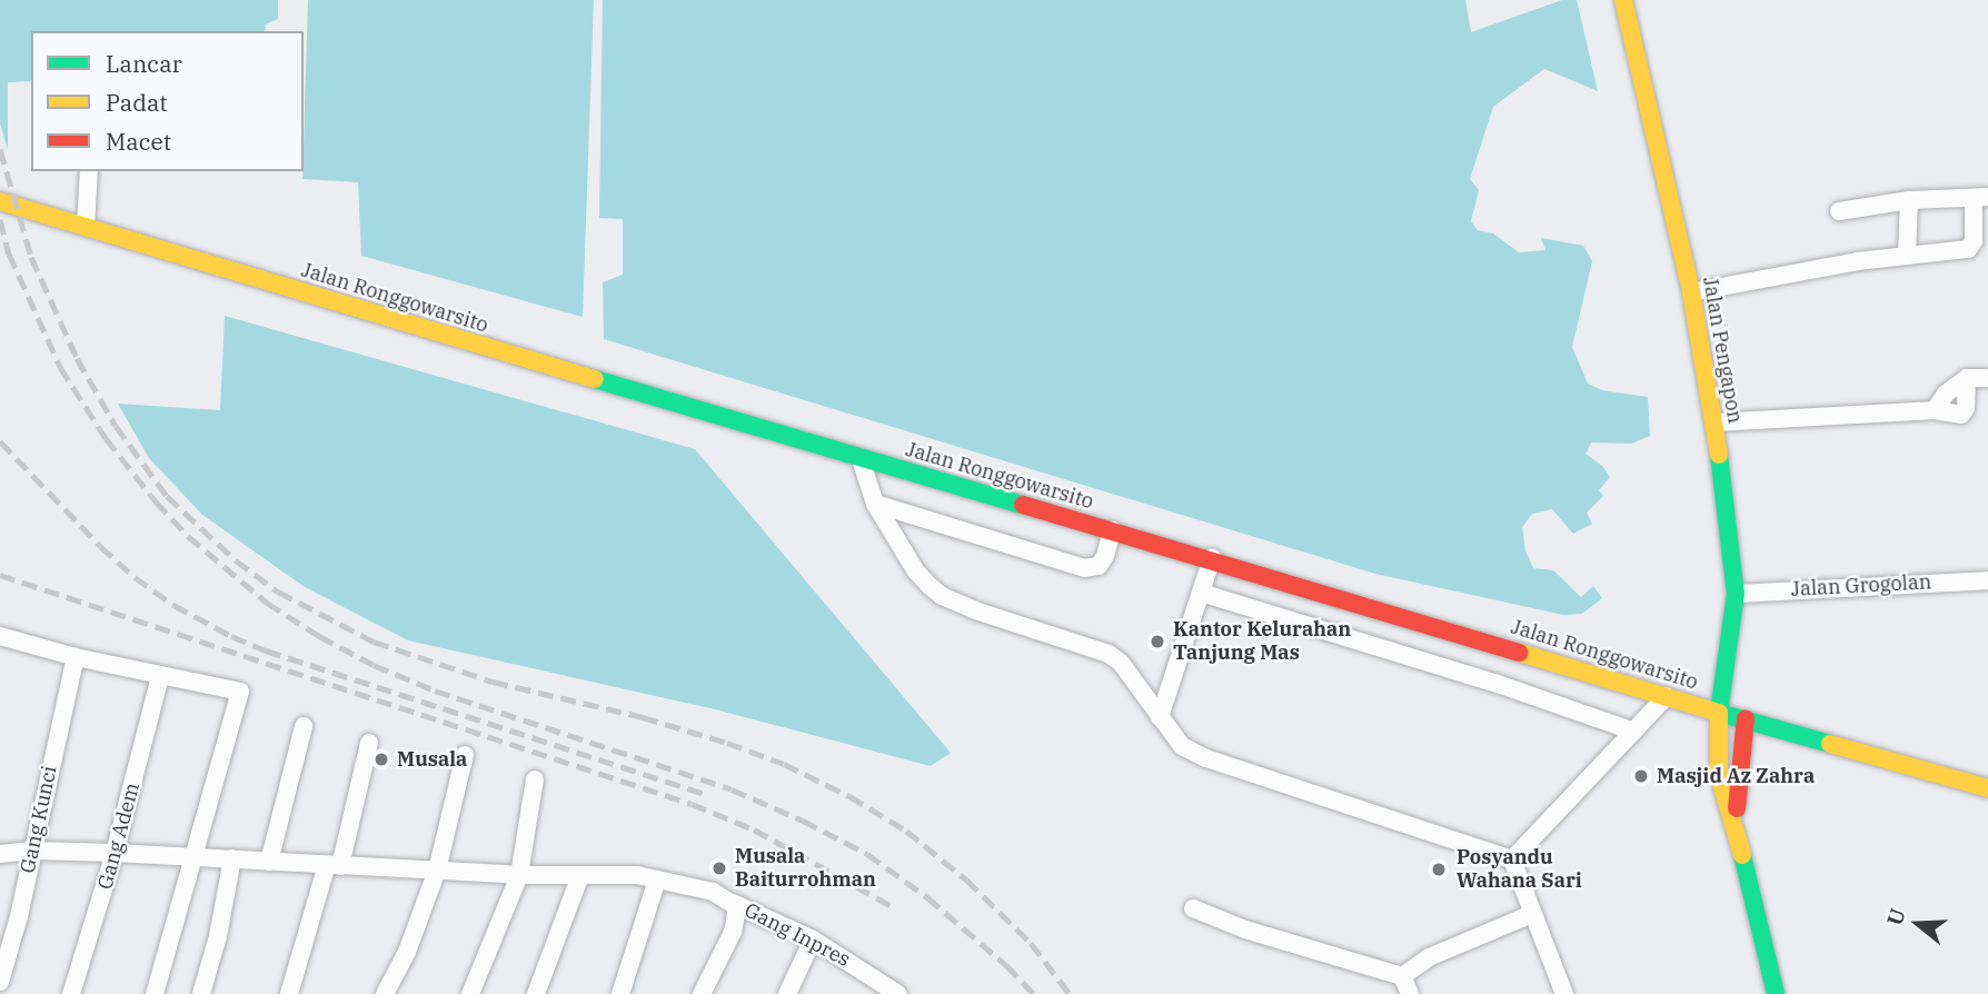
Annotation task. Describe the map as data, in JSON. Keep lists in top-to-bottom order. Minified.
{"streets":{"main road":["Jalan Ronggowarsito","Jalan Pengapon"],"street":["Jalan Grogolan","Gang Kunci","Gang Adem","Gang Inpres"]},"crossings":[["Jalan Ronggowarsito","Jalan Pengapon"],["Jalan Pengapon","Jalan Grogolan"],["Gang Kunci","Gang Inpres"],["Gang Adem","Gang Inpres"]],"places":["Kantor Kelurahan Tanjung Mas","Musala","Masjid Az Zahra","Musala Baiturrohman","Posyandu Wahana Sari"],"legend":["Lancar","Padat","Macet"],"north":"left"}
